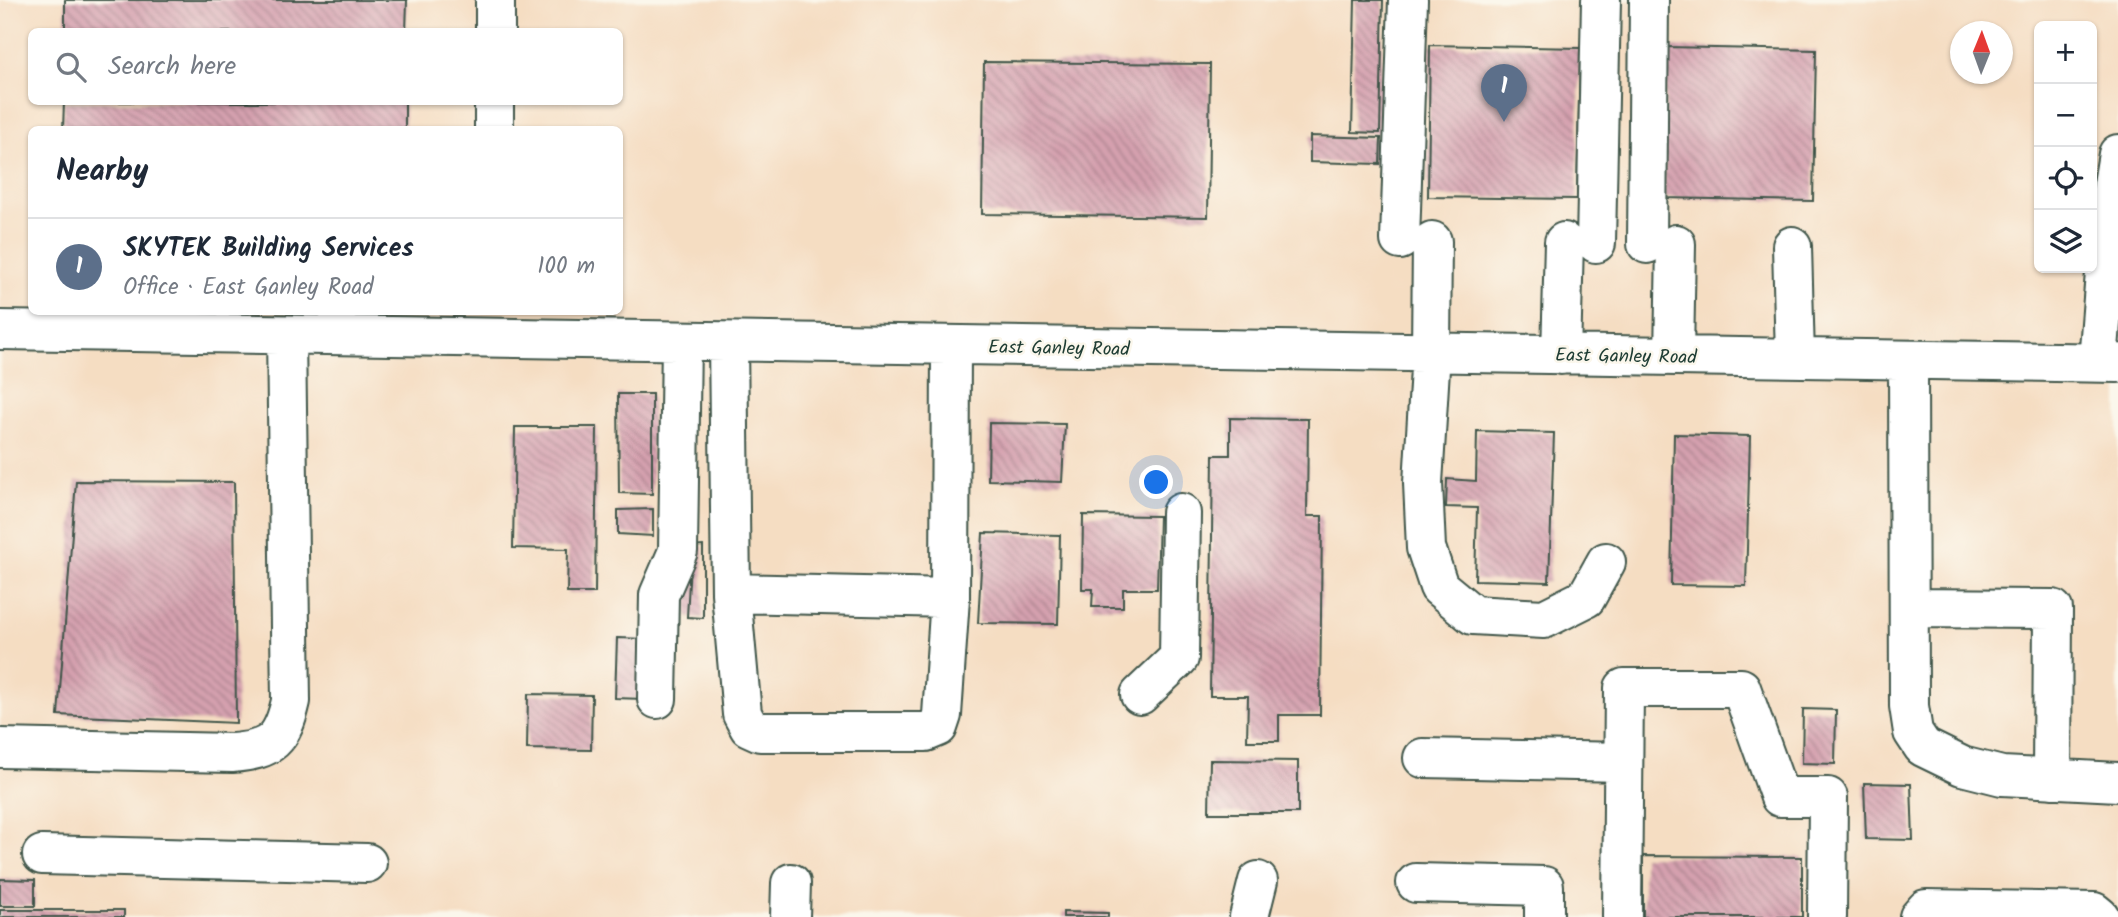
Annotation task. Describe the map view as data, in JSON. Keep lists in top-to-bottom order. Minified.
{"streets":{"street":["East Ganley Road"]},"north":"top","page":{"map_buttons":["+","−"],"search":"Search here","pins":"1","heading":"Nearby","list":[{"mark":"1","name":"SKYTEK Building Services","note":"Office · East Ganley Road","value":"100 m"}]}}
